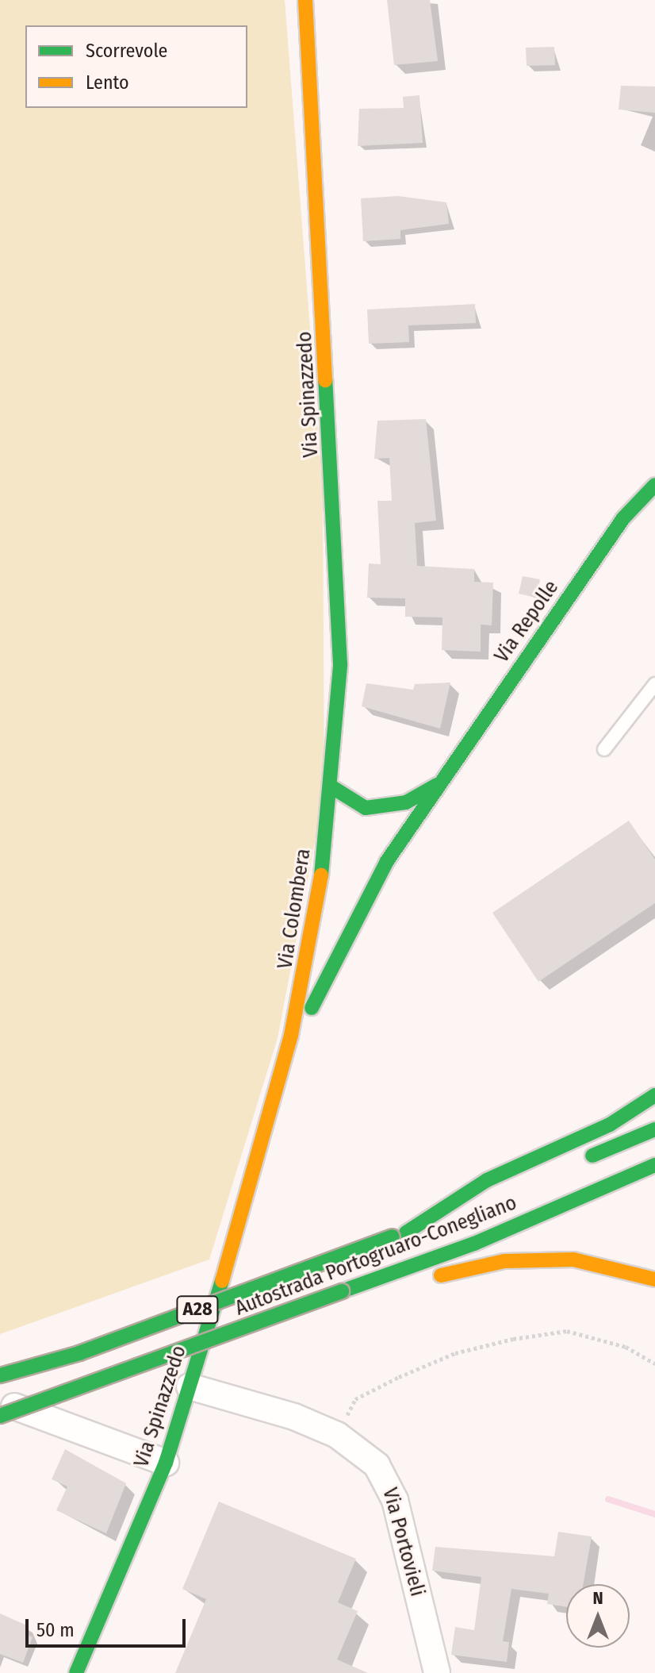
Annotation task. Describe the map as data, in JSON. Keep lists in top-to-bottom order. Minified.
{"streets":{"main road":["Via Spinazzedo","Via Repolle","Via Colombera","Autostrada Portogruaro-Conegliano","A28"],"street":["Via Portovieli"]},"crossings":[["Via Spinazzedo","Via Repolle"],["Via Spinazzedo","Via Colombera"],["Via Spinazzedo","Via Portovieli"],["Via Repolle","Via Colombera"]],"legend":["Scorrevole","Lento"],"scale_bar":"50 m","north":"top"}
